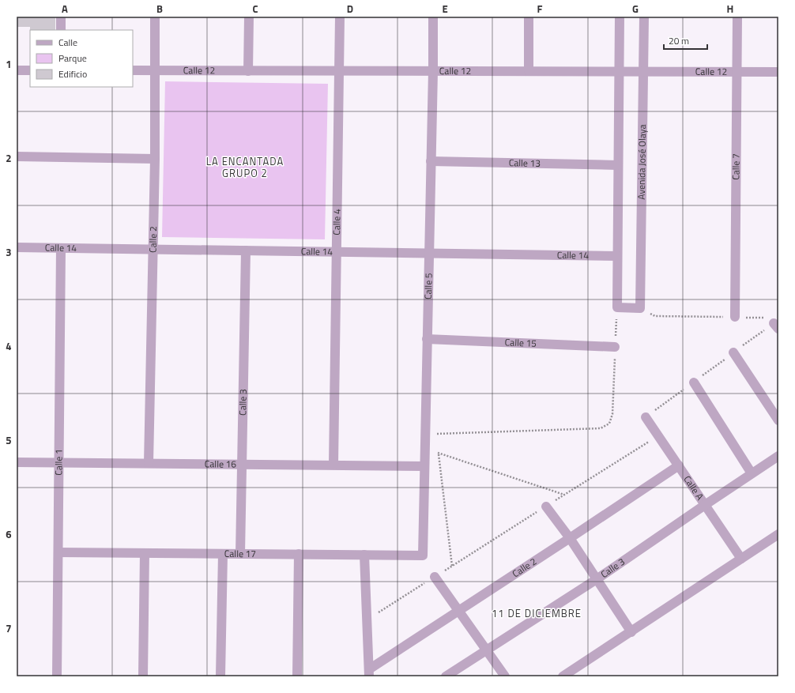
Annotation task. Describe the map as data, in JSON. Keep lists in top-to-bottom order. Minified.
{"streets":{"street":["Calle 12","Avenida José Olaya","Calle 13","Calle 7","Calle 4","Calle 2","Calle 14","Calle 5","Calle 15","Calle 3","Calle 1","Calle 16","Calle A","Calle 17"]},"crossings":[["Calle 12","Avenida José Olaya"],["Calle 12","Calle 7"],["Calle 12","Calle 4"],["Calle 12","Calle 2"],["Calle 12","Calle 5"],["Calle 13","Calle 5"],["Calle 4","Calle 14"],["Calle 4","Calle 16"],["Calle 2","Calle 14"],["Calle 2","Calle 16"],["Calle 2","Calle A"],["Calle 14","Calle 5"],["Calle 14","Calle 3"],["Calle 14","Calle 1"],["Calle 5","Calle 15"],["Calle 5","Calle 16"],["Calle 5","Calle 17"],["Calle 3","Calle 16"],["Calle 3","Calle A"],["Calle 3","Calle 17"],["Calle 1","Calle 16"],["Calle 1","Calle 17"]],"districts":["LA ENCANTADA GRUPO 2","11 DE DICIEMBRE"],"legend":["Calle","Parque","Edificio"],"scale_bar":"20 m","grid":{"columns":["A","B","C","D","E","F","G","H"],"rows":["1","2","3","4","5","6","7"]}}
